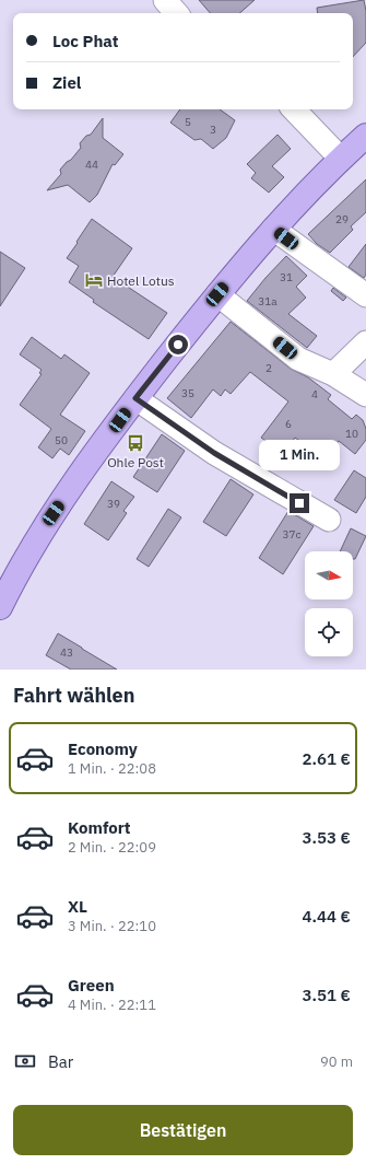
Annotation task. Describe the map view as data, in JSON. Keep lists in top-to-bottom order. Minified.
{"places":{"hotel":["Hotel Lotus"],"bus stop":["Ohle Post"]},"house_numbers":["5","3","44","29","31","31a","2","35","4","6","10","50","39","37c","43"],"north":"right","page":{"banner":["Loc Phat","Ziel"],"bubble":"1 Min.","heading":"Fahrt wählen","list":[{"name":"Economy","note":"1 Min. · 22:08","value":"2.61 €"},{"name":"Komfort","note":"2 Min. · 22:09","value":"3.53 €"},{"name":"XL","note":"3 Min. · 22:10","value":"4.44 €"},{"name":"Green","note":"4 Min. · 22:11","value":"3.51 €"}],"pay":["Bar","90 m"],"buttons":"Bestätigen"}}
